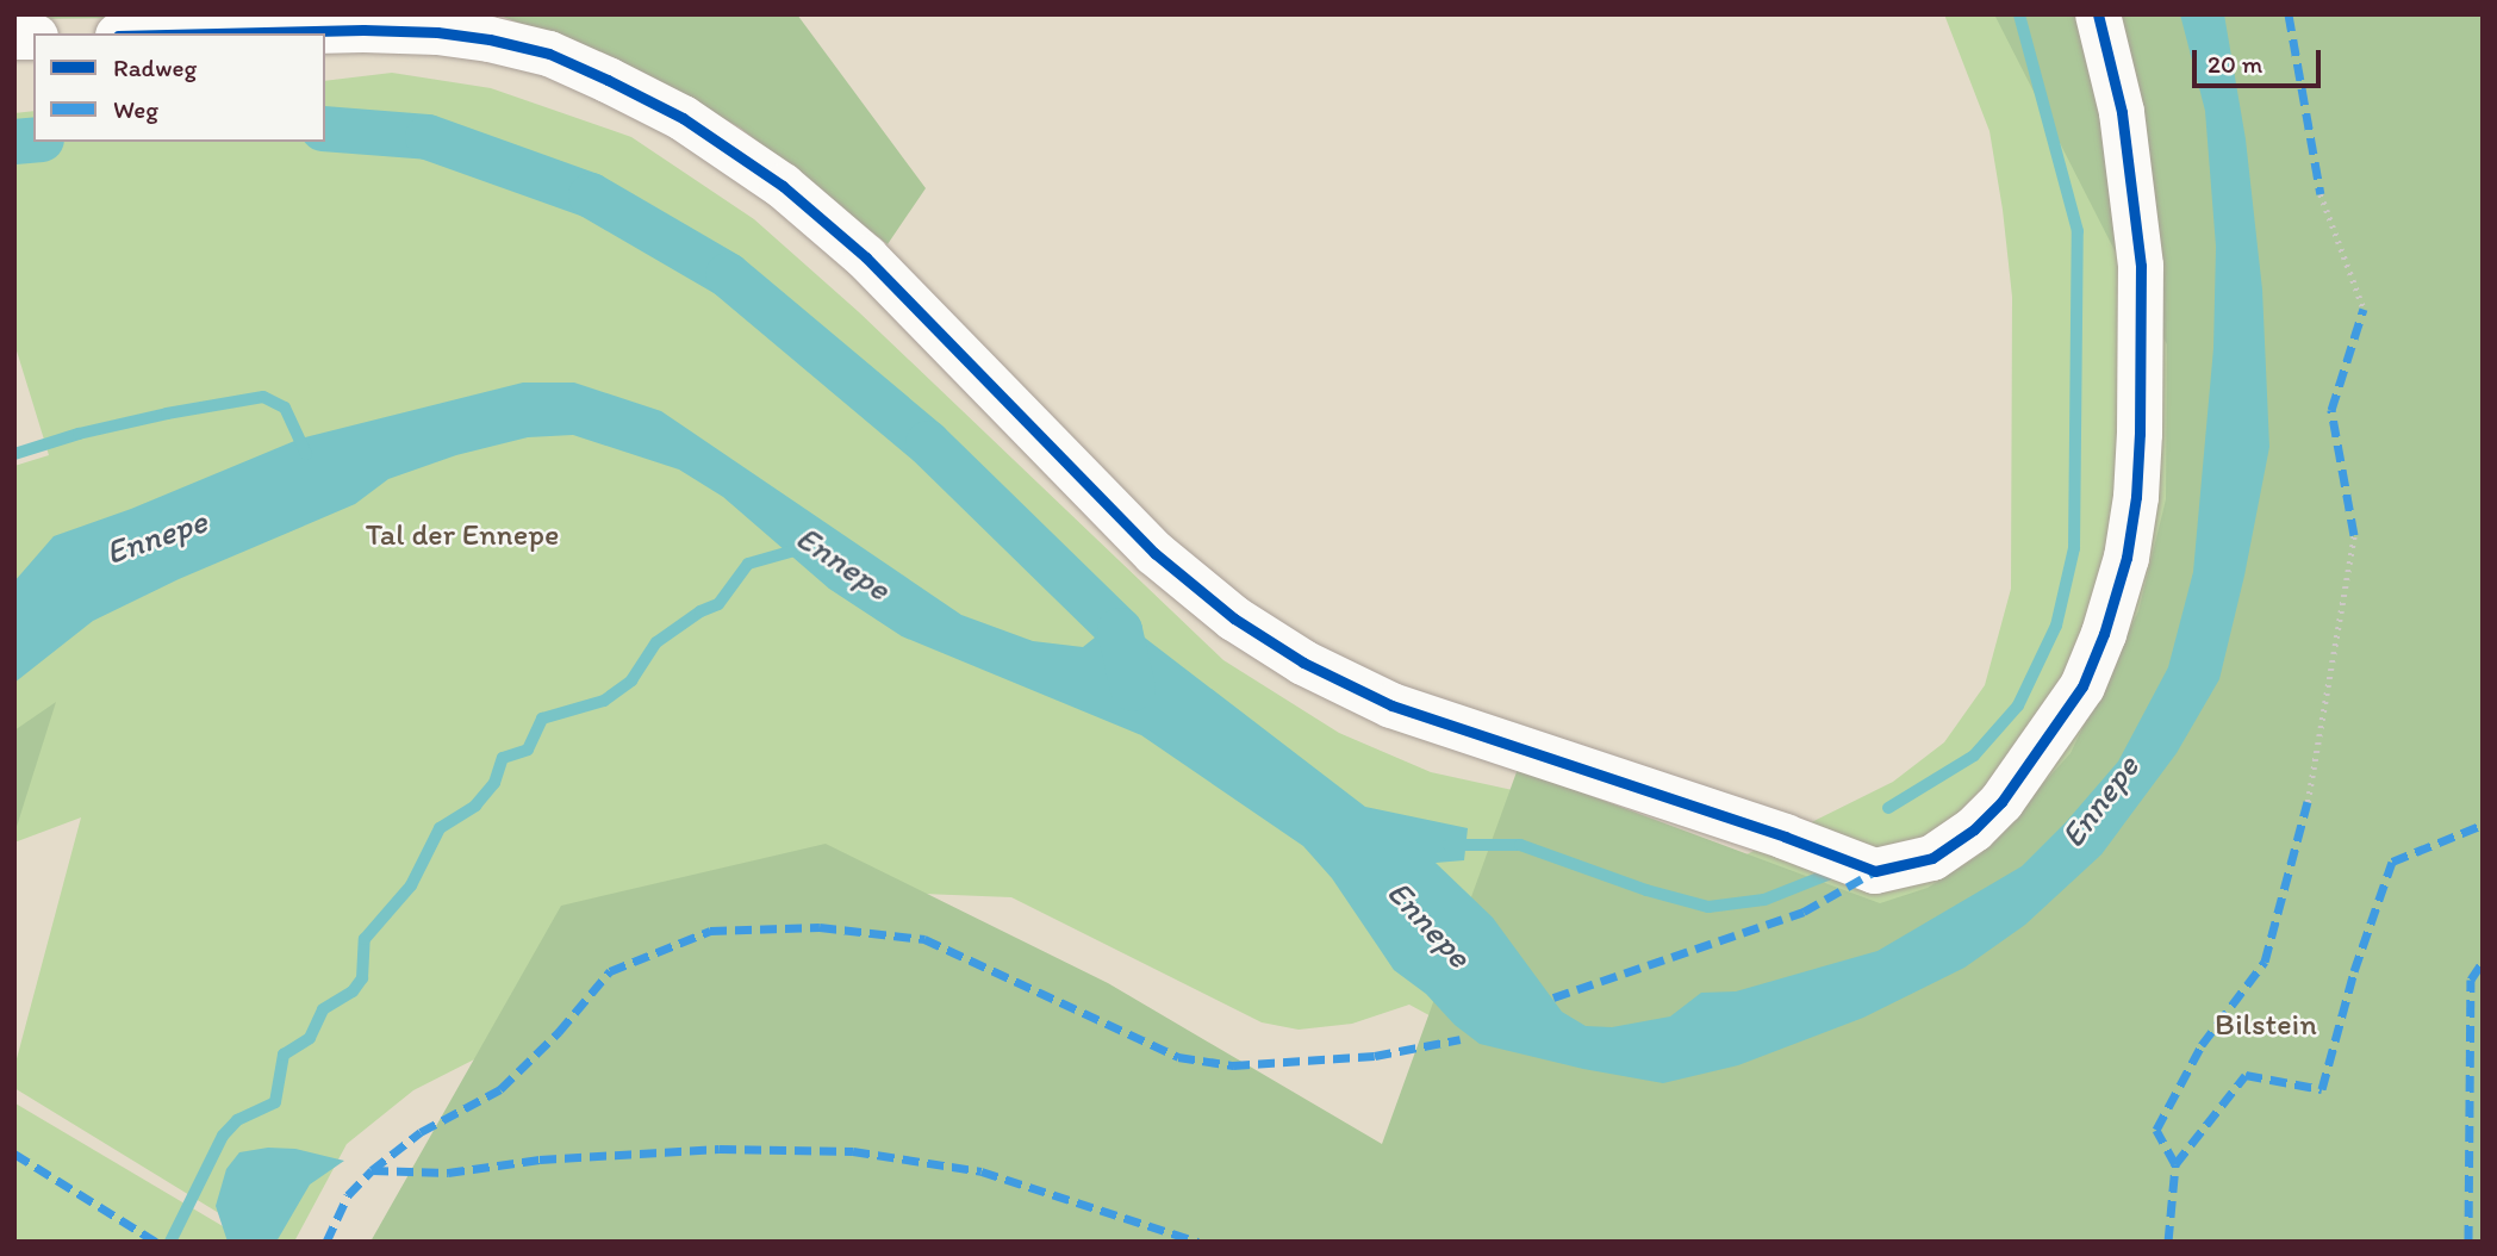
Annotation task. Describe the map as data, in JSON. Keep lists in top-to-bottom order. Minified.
{"water":["Ennepe"],"parks":["Tal der Ennepe","Bilstein"],"legend":["Radweg","Weg"],"scale_bar":"20 m"}
